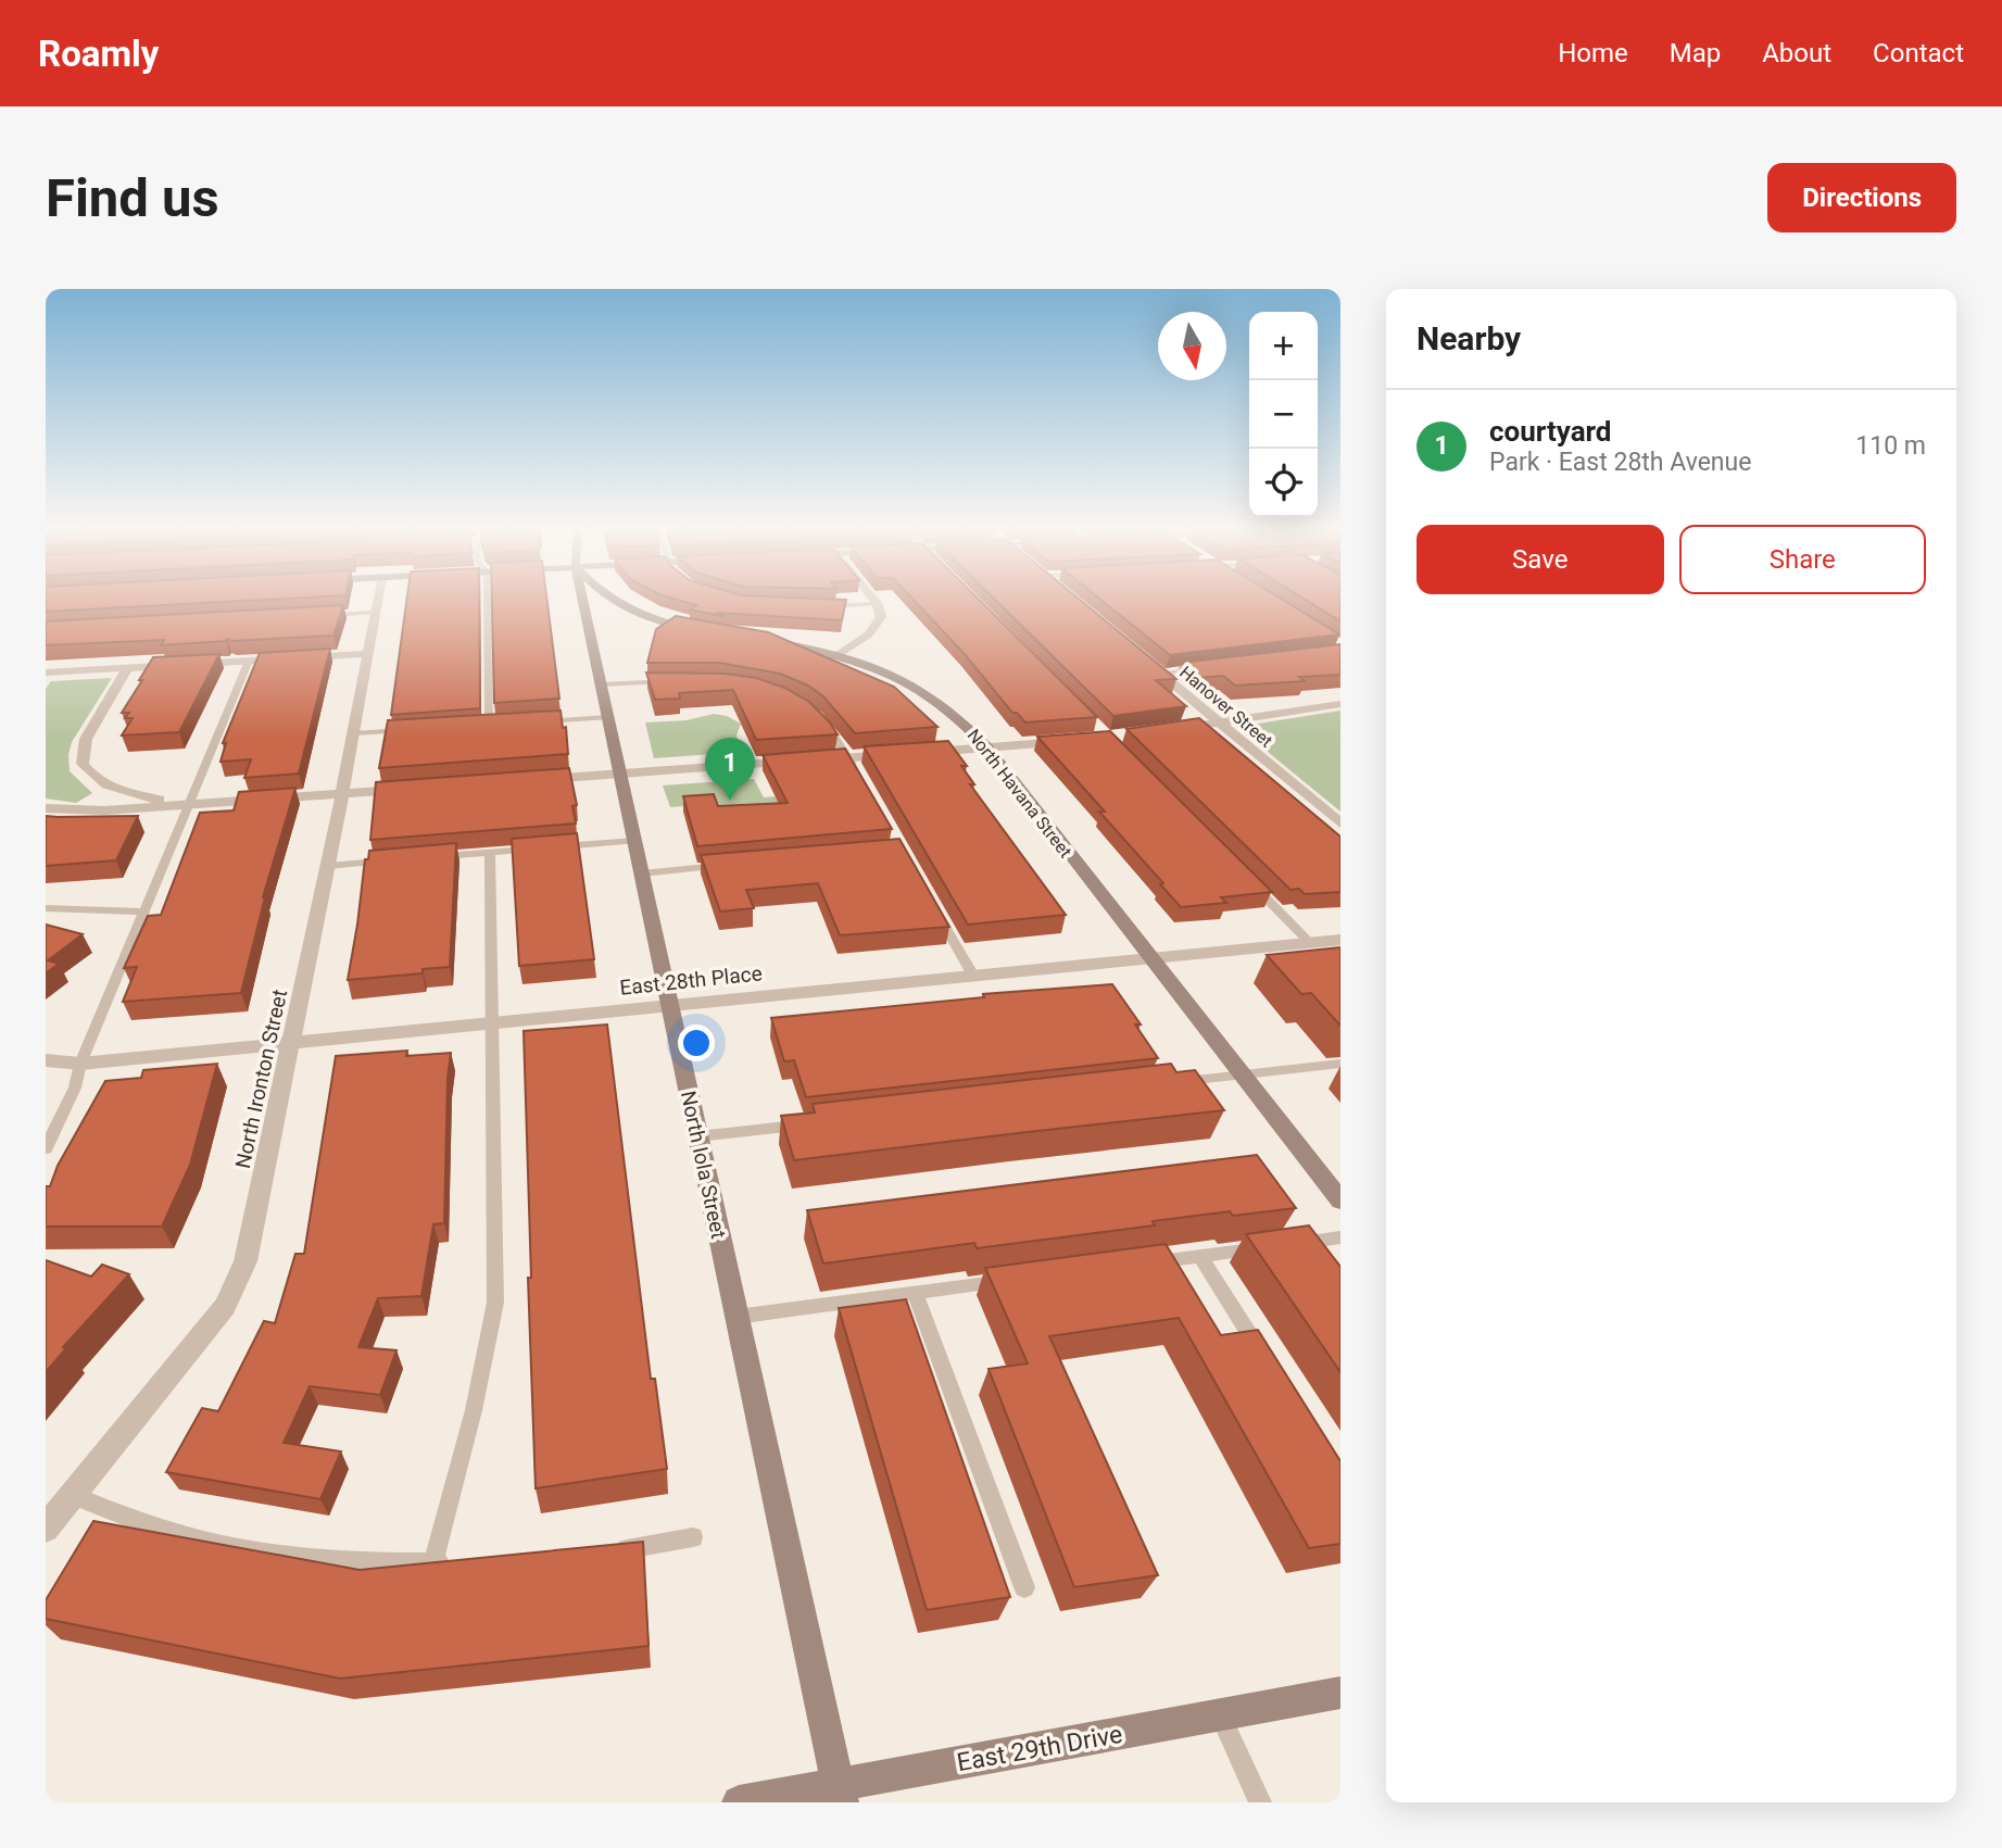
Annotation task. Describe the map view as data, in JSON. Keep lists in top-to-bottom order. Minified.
{"streets":{"street":["Hanover Street","North Havana Street","East 28th Place","North Ironton Street","North Iola Street","East 29th Drive"]},"crossings":[["North Havana Street","East 28th Place"],["East 28th Place","North Ironton Street"],["East 28th Place","North Iola Street"],["North Iola Street","East 29th Drive"]],"north":"bottom","page":{"header":"Roamly","nav":["Home","Map","About","Contact"],"buttons":["Directions",["Save","Share"]],"title":"Find us","heading":"Nearby","map_buttons":["+","−"],"list":[{"mark":"1","name":"courtyard","note":"Park · East 28th Avenue","value":"110 m"}],"pins":"1"}}
